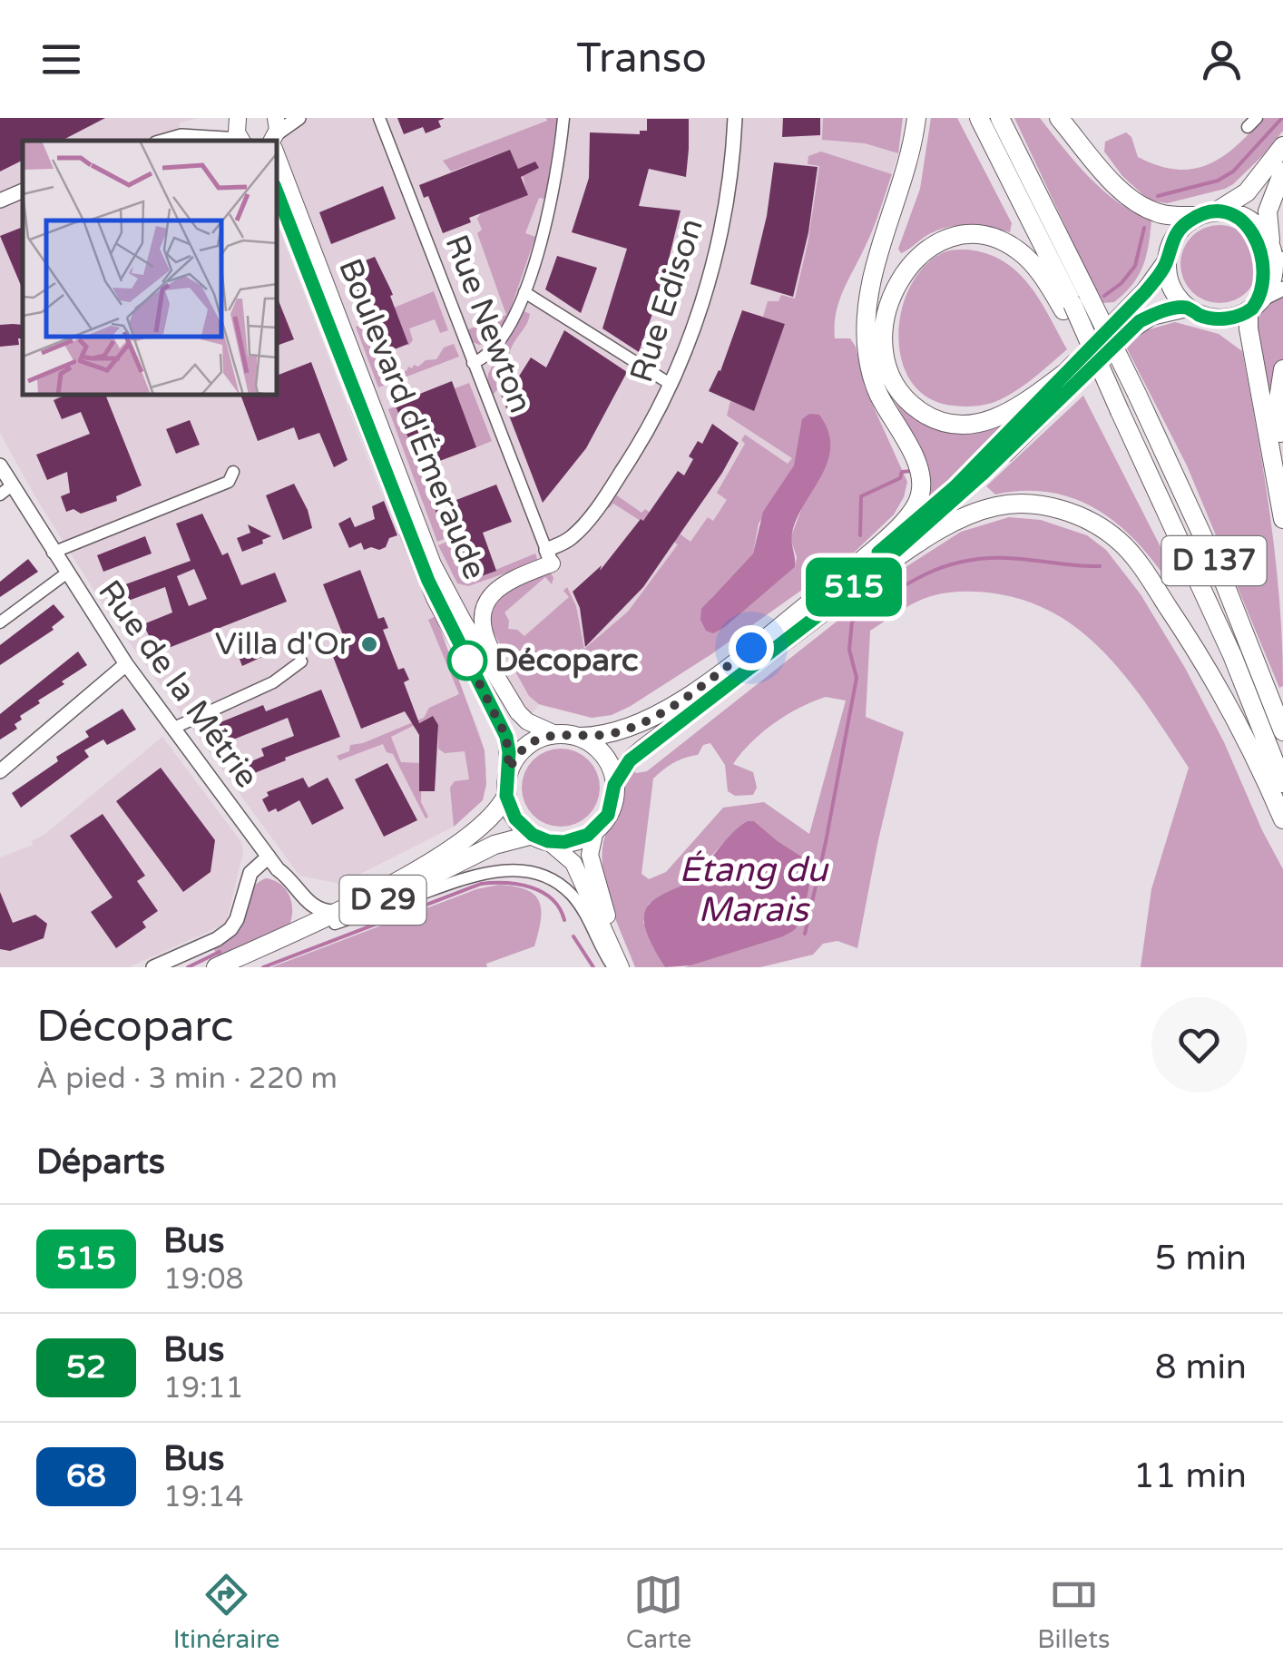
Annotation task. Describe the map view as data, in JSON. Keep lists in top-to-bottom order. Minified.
{"streets":{"main road":["Boulevard d'Émeraude","D 137","D 29"],"street":["Rue Edison","Rue Newton","Rue de la Métrie"]},"crossings":[["Rue Edison","Rue Newton"],["Boulevard d'Émeraude","D 29"],["Rue de la Métrie","D 29"]],"water":["Étang du Marais"],"places":["Villa d'Or","Décoparc"],"lines":["bus line 515"],"page":{"header":"Transo","on_map":"515","heading":[["Décoparc","À pied · 3 min · 220 m"],"Départs"],"list":[{"mark":"515","name":"Bus","note":"19:08","value":"5 min"},{"mark":"52","name":"Bus","note":"19:11","value":"8 min"},{"mark":"68","name":"Bus","note":"19:14","value":"11 min"}],"tabs":["Itinéraire","Carte","Billets"]}}
